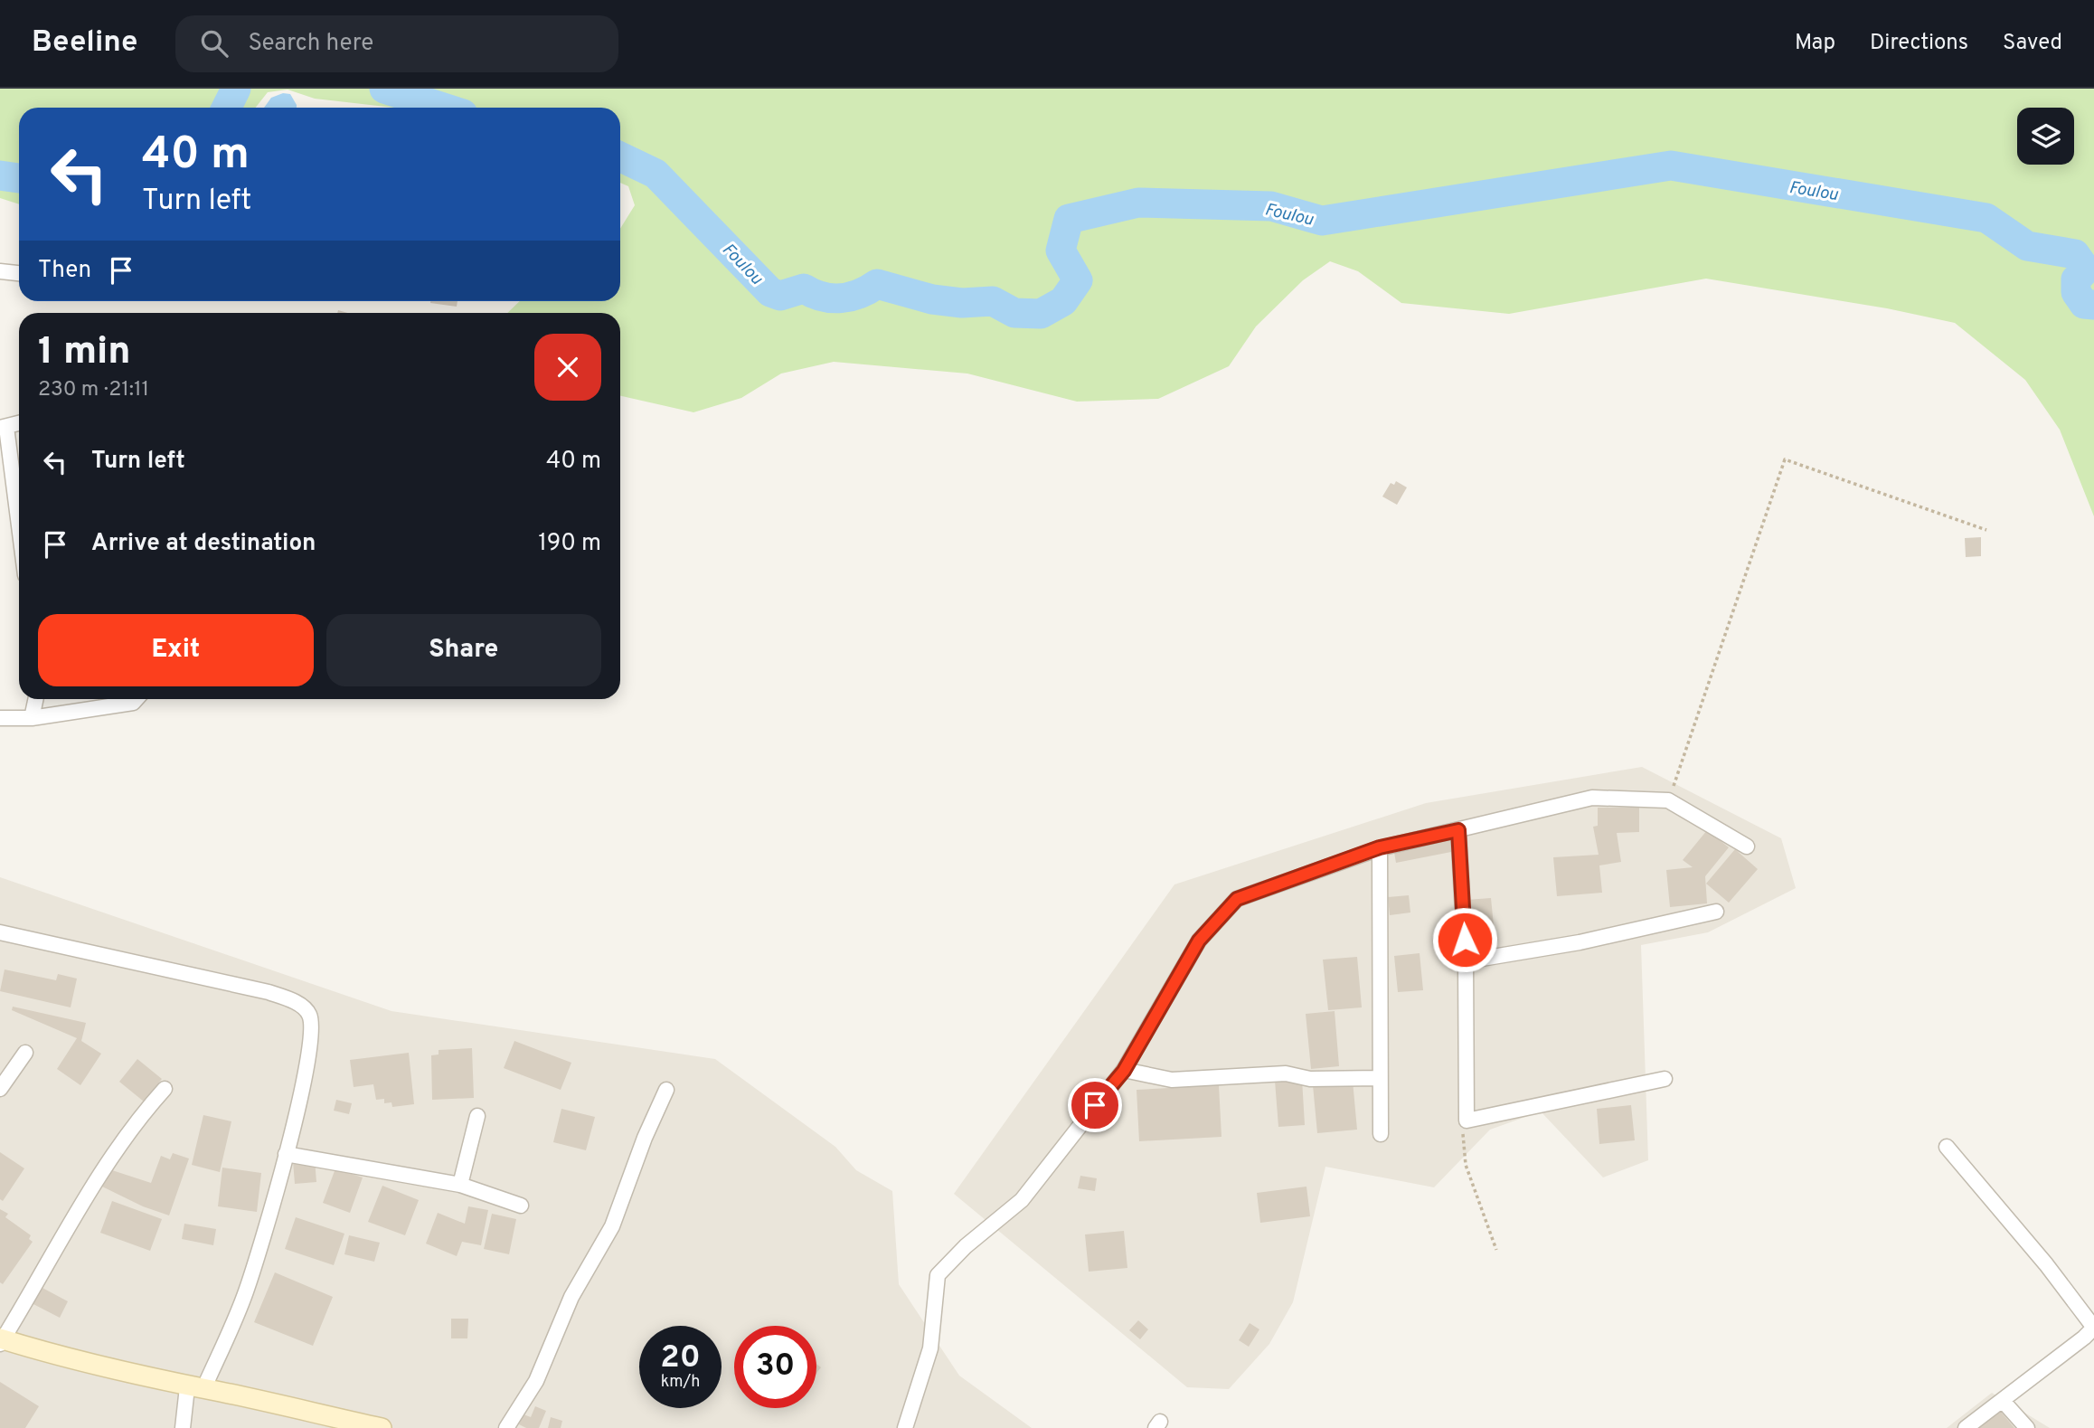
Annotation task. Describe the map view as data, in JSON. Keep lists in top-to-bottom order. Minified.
{"water":["Foulou"],"page":{"header":"Beeline","search":"Search here","nav":["Map","Directions","Saved"],"turn":["40 m","Turn left"],"then":"Then","heading":["1 min","230 m · 21:11"],"list":[{"name":"Turn left","value":"40 m"},{"name":"Arrive at destination","value":"190 m"}],"buttons":["Exit","Share"],"speed":"20 km/h","limit":"30"}}
